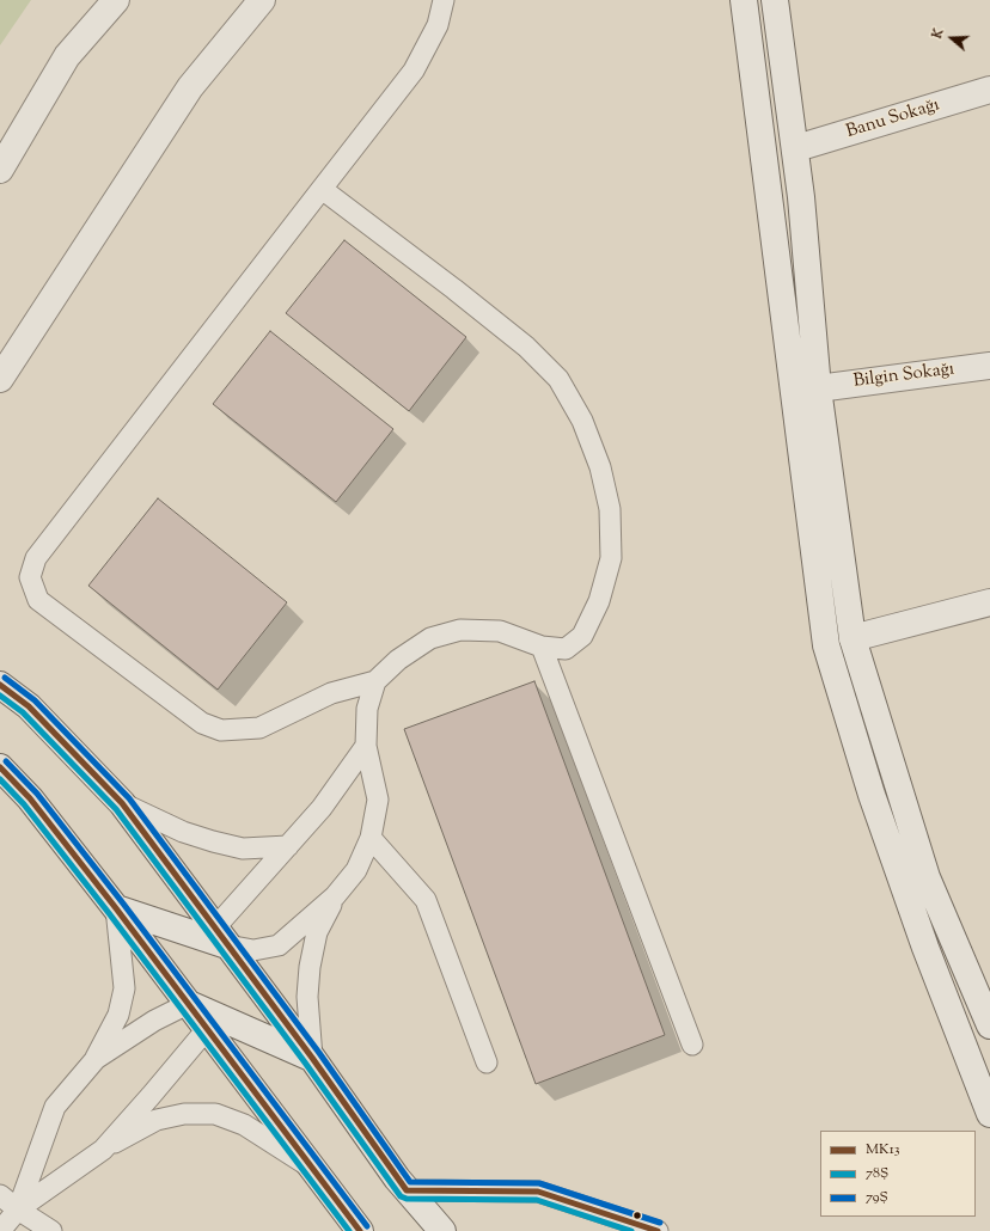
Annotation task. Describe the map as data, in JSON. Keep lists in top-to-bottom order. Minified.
{"streets":{"main road":["Banu Sokağı","Bilgin Sokağı"]},"lines":["transit line 79Ş","transit line MK13","transit line 78Ş"],"legend":["MK13","78Ş","79Ş"],"north":"left"}
